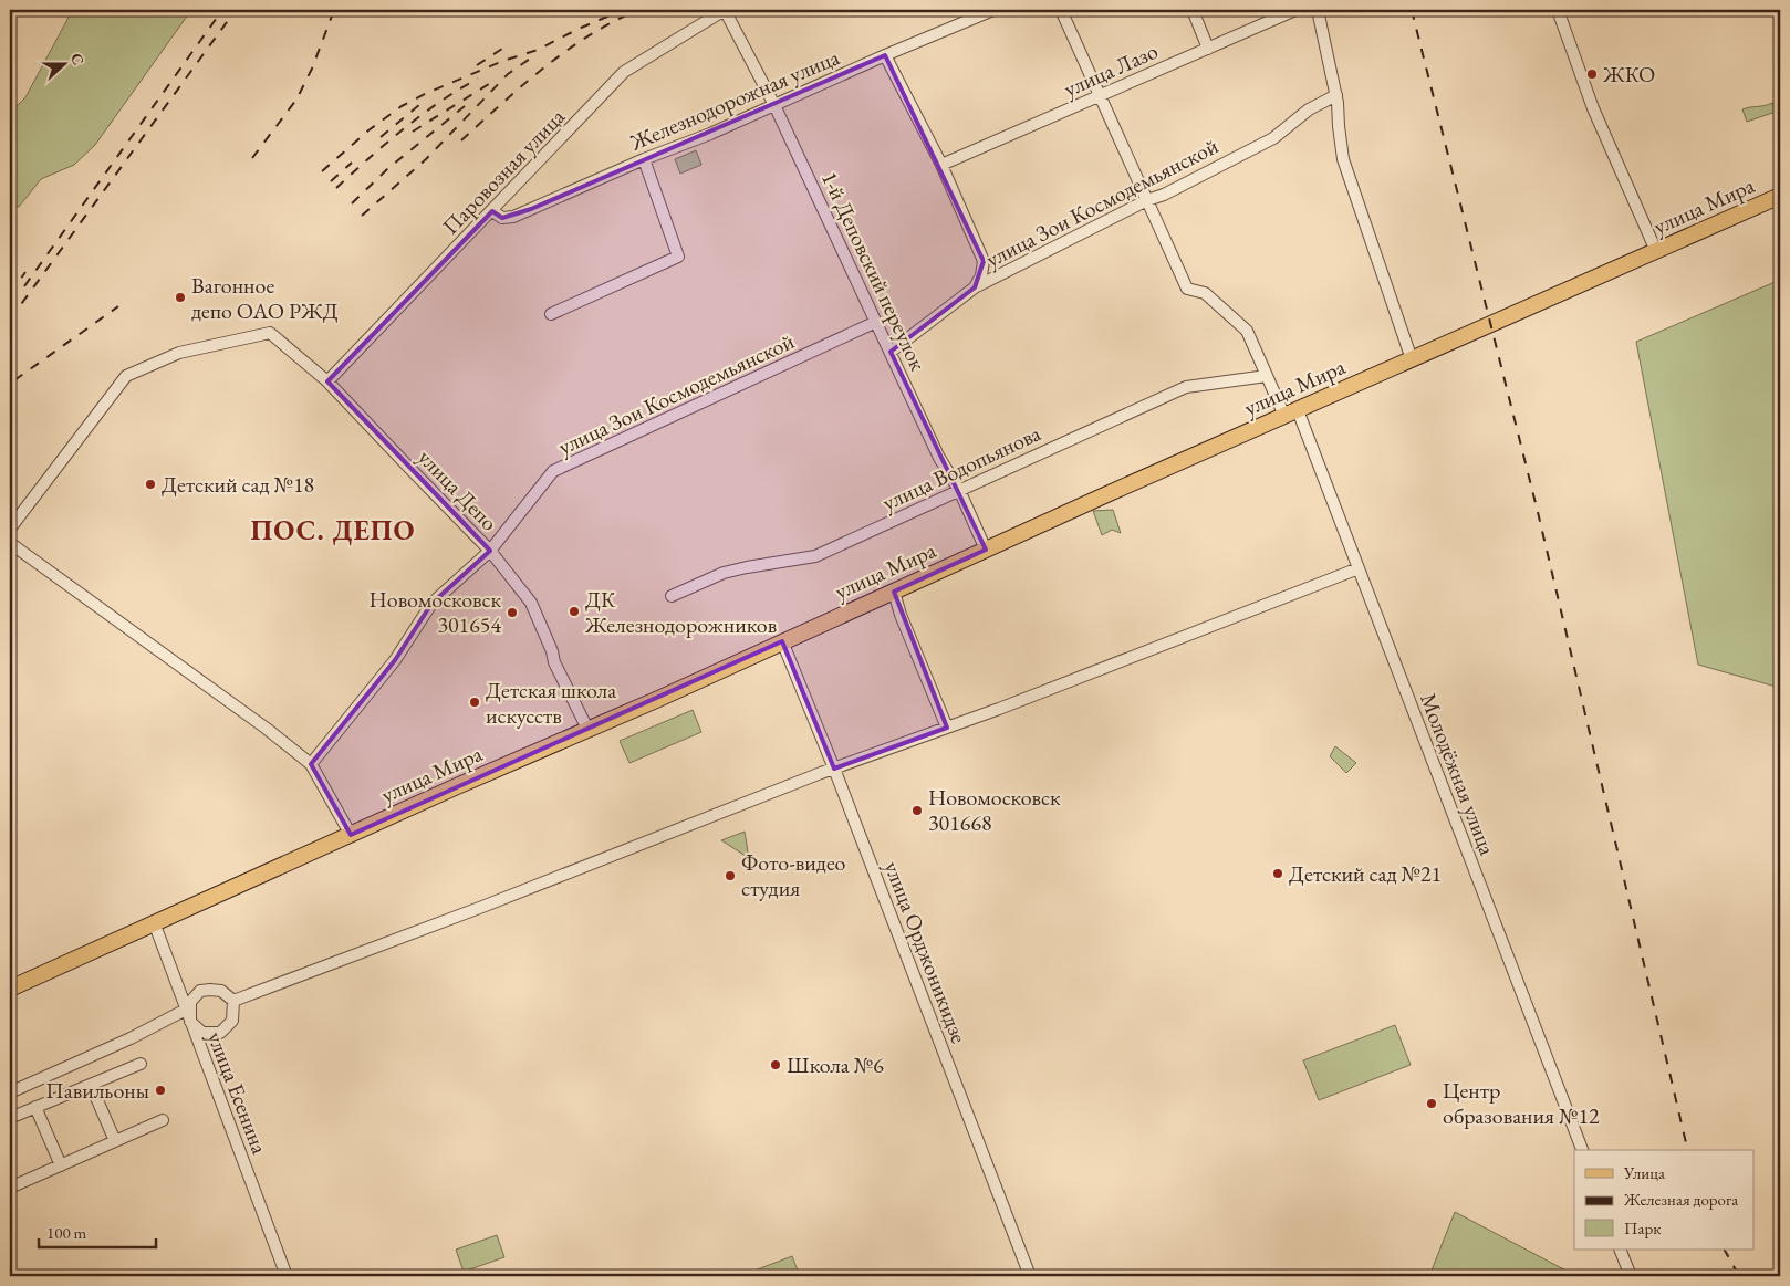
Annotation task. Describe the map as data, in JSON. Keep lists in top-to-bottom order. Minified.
{"streets":{"main road":["улица Мира"],"street":["улица Лазо","Железнодорожная улица","Паровозная улица","улица Зои Космодемьянской","1-й Деповский переулок","улица Водопьянова","улица Депо","Молодёжная улица","улица Орджоникидзе","улица Есенина"]},"crossings":[["Железнодорожная улица","Паровозная улица"],["Железнодорожная улица","1-й Деповский переулок"],["Паровозная улица","1-й Деповский переулок"],["Паровозная улица","улица Депо"],["улица Зои Космодемьянской","1-й Деповский переулок"],["улица Зои Космодемьянской","улица Депо"],["улица Зои Космодемьянской","Молодёжная улица"],["улица Мира","1-й Деповский переулок"],["улица Мира","Молодёжная улица"],["улица Мира","улица Орджоникидзе"],["улица Мира","улица Есенина"],["1-й Деповский переулок","улица Водопьянова"],["улица Водопьянова","Молодёжная улица"]],"districts":["ПОС. ДЕПО"],"places":["ЖКО","Вагонное депо ОАО РЖД","Детский сад №18","ДК Железнодорожников","Новомосковск 301654","Детская школа искусств","Новомосковск 301668","Детский сад №21","Фото-видео студия","Школа №6","Павильоны","Центр образования №12"],"legend":["Улица","Железная дорога","Парк"],"scale_bar":"100 m","north":"right"}
